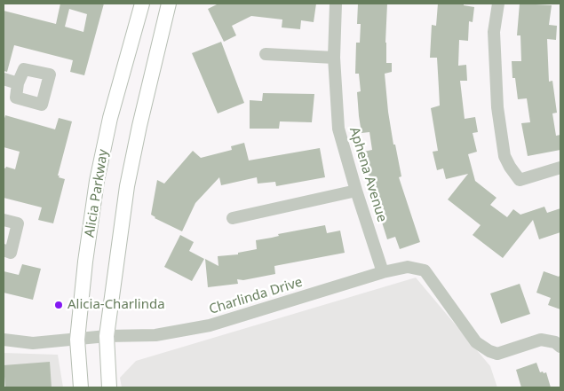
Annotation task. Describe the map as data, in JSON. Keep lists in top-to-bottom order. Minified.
{"streets":{"main road":["Alicia Parkway"],"street":["Aphena Avenue","Charlinda Drive"]},"crossings":[["Aphena Avenue","Charlinda Drive"],["Alicia Parkway","Charlinda Drive"]],"places":["Alicia-Charlinda"]}
